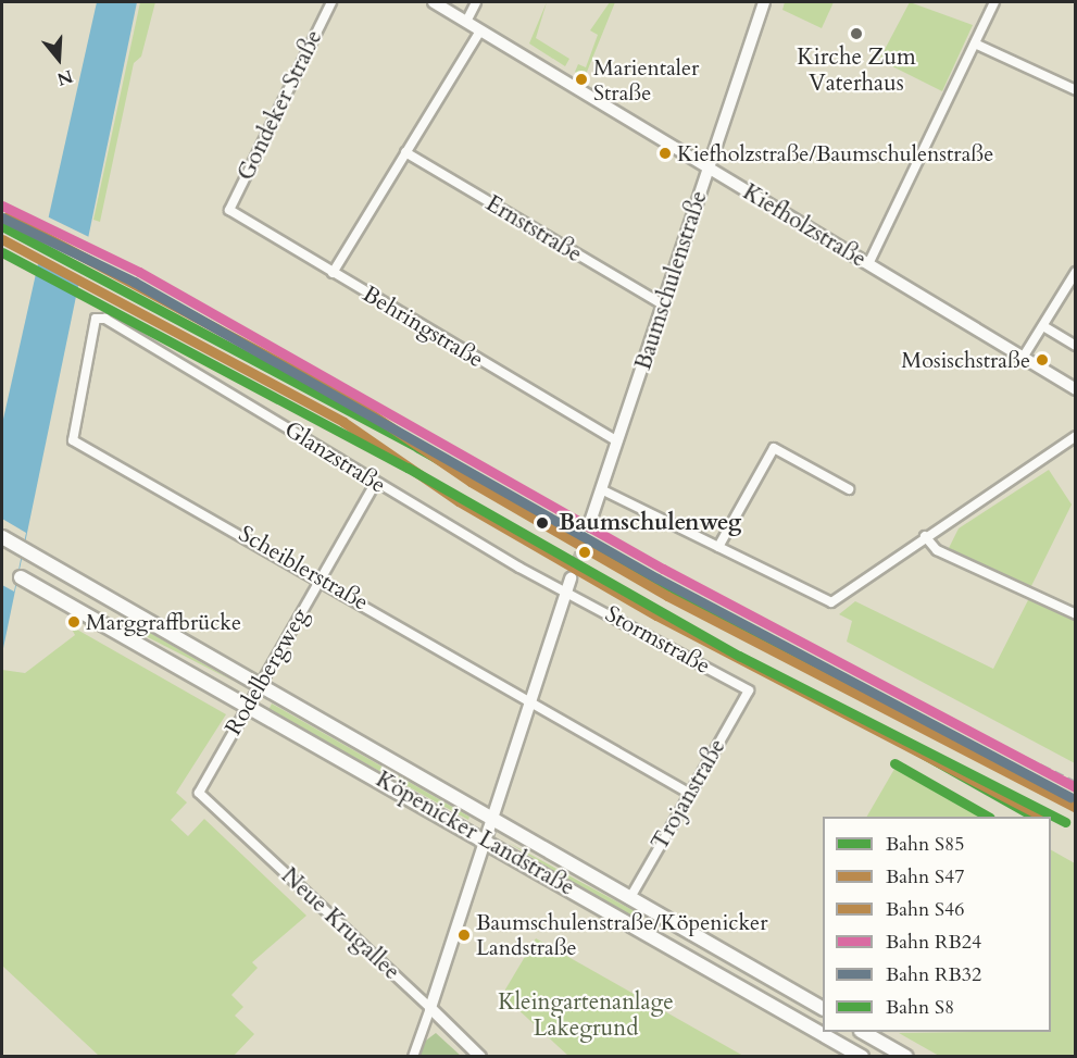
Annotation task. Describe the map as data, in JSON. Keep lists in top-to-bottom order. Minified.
{"streets":{"main road":["Köpenicker Landstraße"],"street":["Gondeker Straße","Kiefholzstraße","Ernststraße","Baumschulenstraße","Behringstraße","Glanzstraße","Scheiblerstraße","Stormstraße","Rodelbergweg","Trojanstraße","Neue Krugallee"]},"crossings":[["Gondeker Straße","Behringstraße"],["Kiefholzstraße","Baumschulenstraße"],["Ernststraße","Baumschulenstraße"],["Baumschulenstraße","Behringstraße"],["Glanzstraße","Scheiblerstraße"],["Glanzstraße","Stormstraße"],["Glanzstraße","Rodelbergweg"],["Scheiblerstraße","Rodelbergweg"],["Scheiblerstraße","Trojanstraße"],["Stormstraße","Trojanstraße"],["Rodelbergweg","Köpenicker Landstraße"],["Rodelbergweg","Neue Krugallee"],["Trojanstraße","Köpenicker Landstraße"]],"parks":["Kleingartenanlage Lakegrund"],"places":["Kirche Zum Vaterhaus","Marientaler Straße","Kiefholzstraße/Baumschulenstraße","Mosischstraße","Baumschulenweg","Marggraffbrücke","Baumschulenstraße/Köpenicker Landstraße"],"lines":["rail line RB24","rail line S46","rail line RB32","rail line S85","rail line S47","rail line S8"],"legend":["Bahn S85","Bahn S47","Bahn S46","Bahn RB24","Bahn RB32","Bahn S8"],"north":"bottom"}
